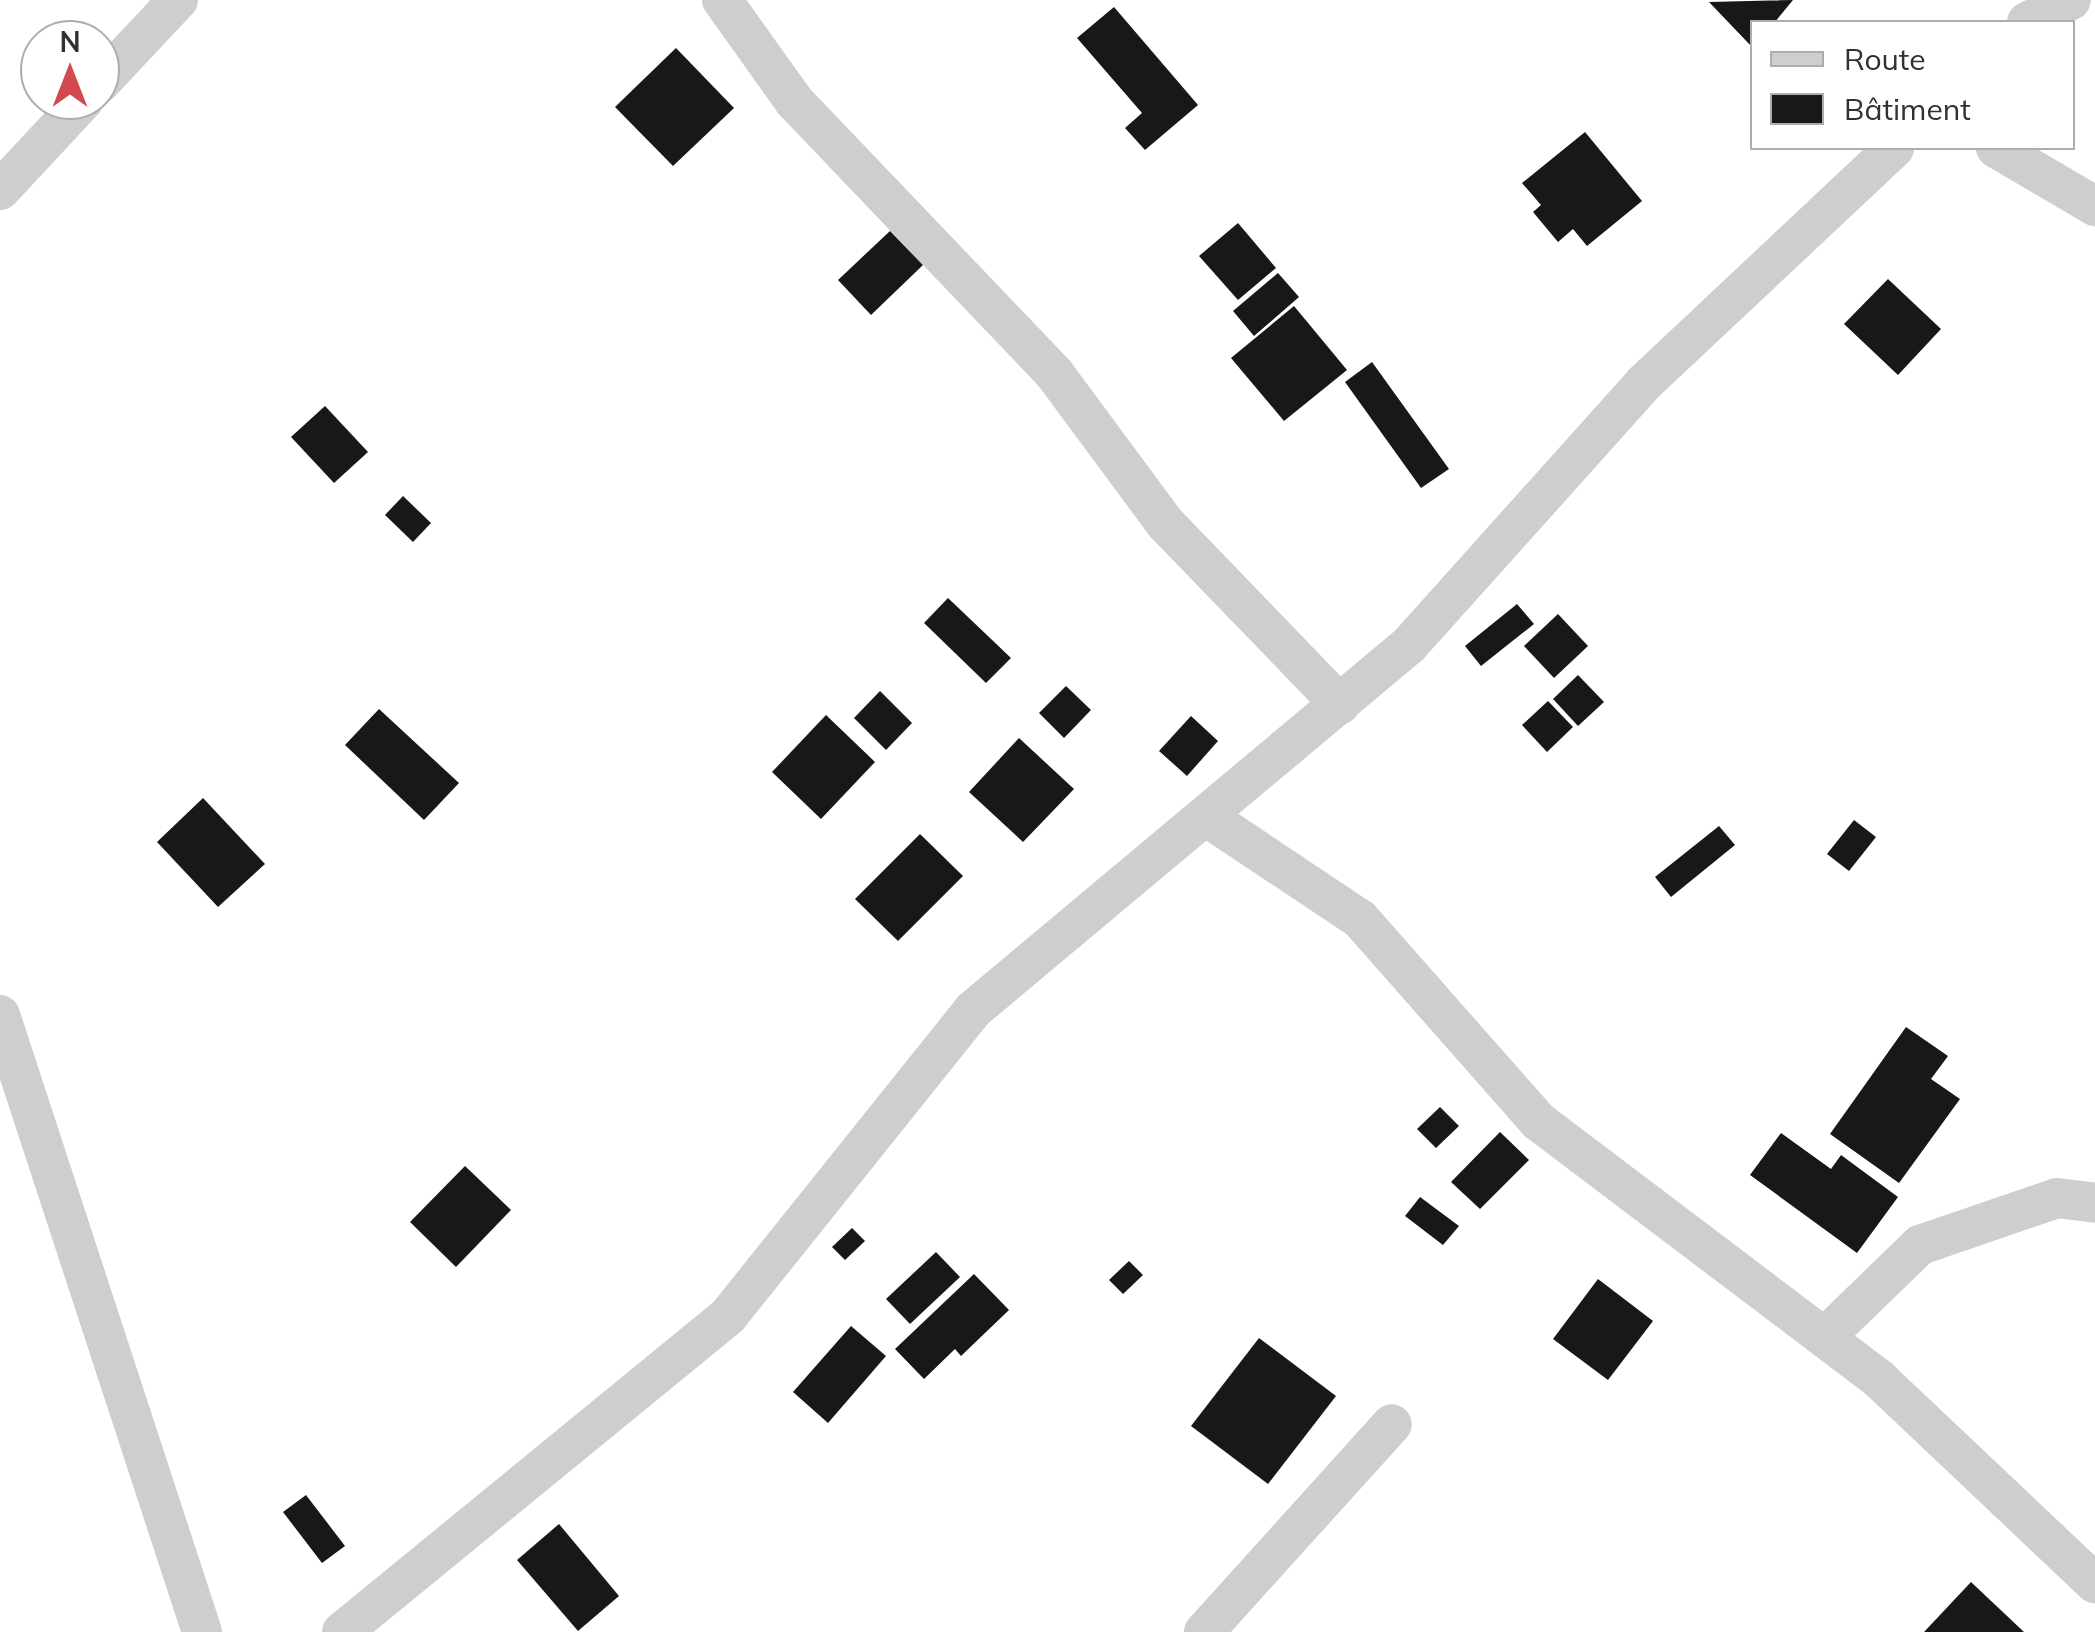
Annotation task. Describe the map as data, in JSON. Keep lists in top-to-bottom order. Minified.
{"legend":["Route","Bâtiment"],"north":"top"}
